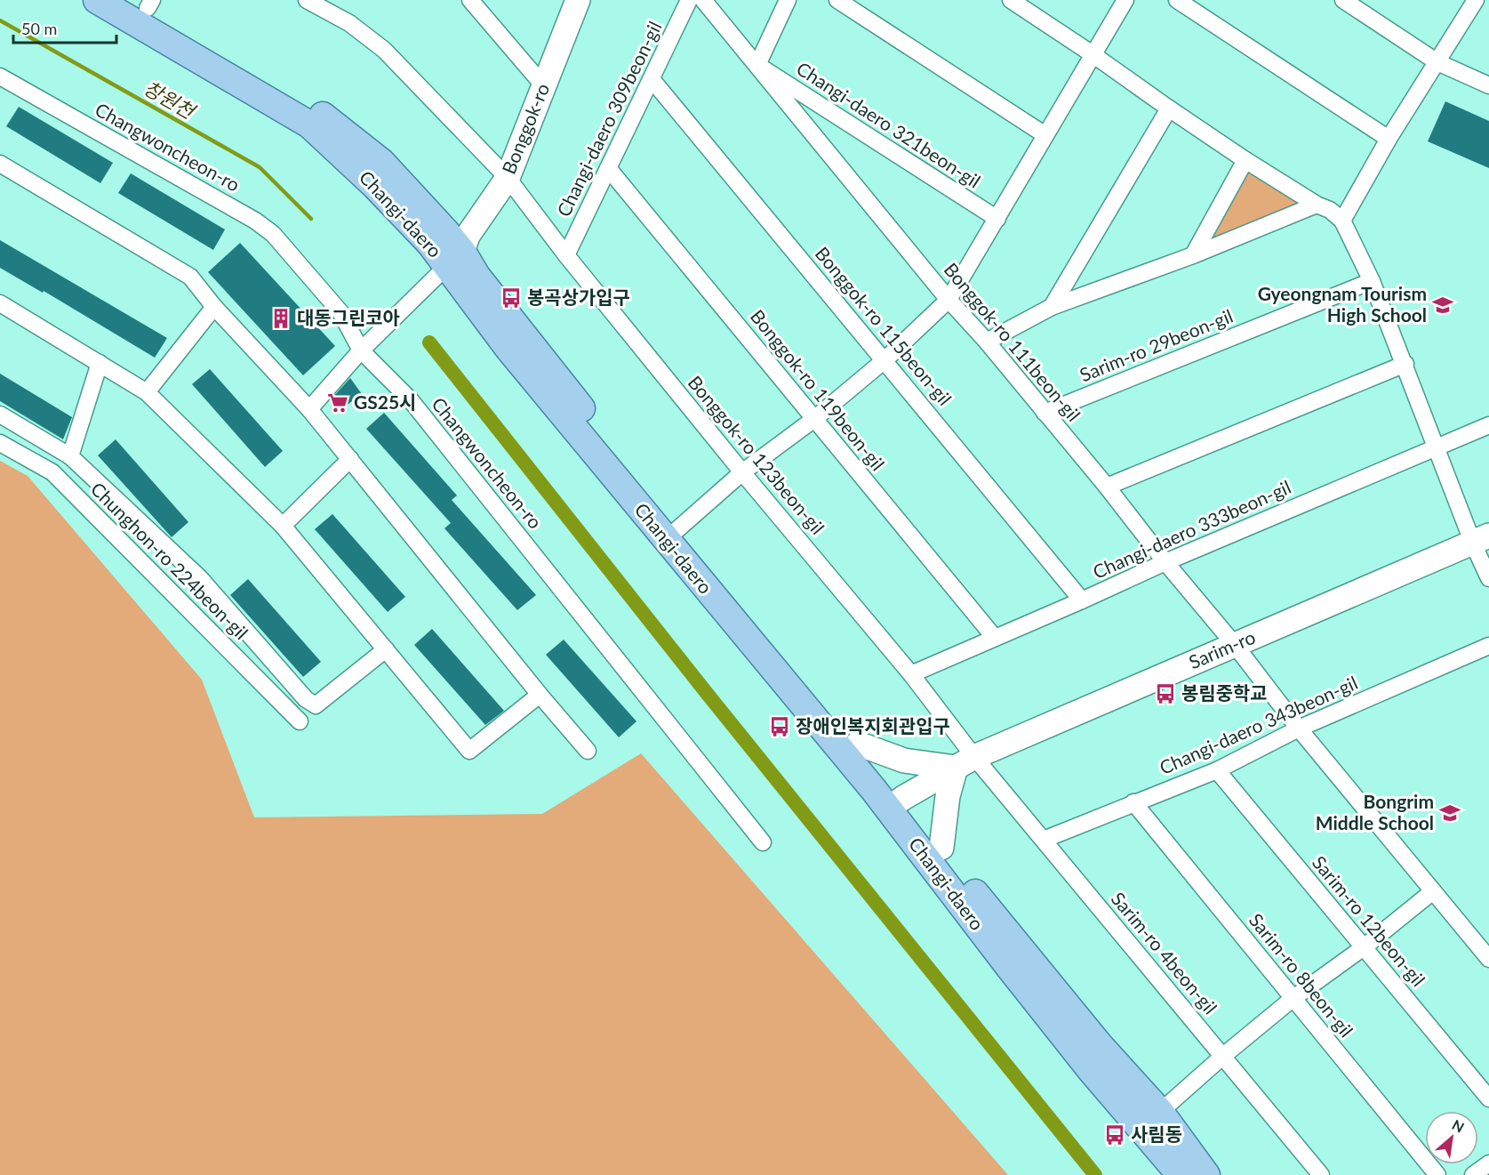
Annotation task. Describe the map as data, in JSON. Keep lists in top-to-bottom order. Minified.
{"streets":{"main road":["Changi-daero"],"street":["Changi-daero 309beon-gil","Changi-daero 321beon-gil","Bonggok-ro","Changwoncheon-ro","Bonggok-ro 115beon-gil","Bonggok-ro 111beon-gil","Sarim-ro 29beon-gil","Bonggok-ro 119beon-gil","Bonggok-ro 123beon-gil","Changi-daero 333beon-gil","Chunghon-ro 224beon-gil","Sarim-ro","Changi-daero 343beon-gil","Sarim-ro 12beon-gil","Sarim-ro 4beon-gil","Sarim-ro 8beon-gil"]},"crossings":[["Changi-daero 309beon-gil","Bonggok-ro 115beon-gil"],["Changi-daero 309beon-gil","Bonggok-ro 119beon-gil"],["Changi-daero 309beon-gil","Bonggok-ro 123beon-gil"],["Changi-daero 321beon-gil","Bonggok-ro 111beon-gil"],["Bonggok-ro","Changi-daero"],["Bonggok-ro","Bonggok-ro 123beon-gil"],["Changi-daero","Sarim-ro"],["Bonggok-ro 115beon-gil","Changi-daero 333beon-gil"],["Bonggok-ro 111beon-gil","Sarim-ro 29beon-gil"],["Bonggok-ro 111beon-gil","Changi-daero 333beon-gil"],["Bonggok-ro 111beon-gil","Sarim-ro"],["Bonggok-ro 111beon-gil","Changi-daero 343beon-gil"],["Bonggok-ro 119beon-gil","Changi-daero 333beon-gil"],["Bonggok-ro 123beon-gil","Changi-daero 333beon-gil"],["Bonggok-ro 123beon-gil","Sarim-ro"],["Bonggok-ro 123beon-gil","Sarim-ro 4beon-gil"],["Sarim-ro","Sarim-ro 4beon-gil"],["Changi-daero 343beon-gil","Sarim-ro 12beon-gil"],["Changi-daero 343beon-gil","Sarim-ro 4beon-gil"],["Changi-daero 343beon-gil","Sarim-ro 8beon-gil"]],"water":["창원천"],"places":{"bus stop":["봉곡상가입구","봉림중학교","장애인복지회관입구","사림동"],"school or university":["Gyeongnam Tourism High School","Bongrim Middle School"],"building":["대동그린코아"],"supermarket":["GS25시"]},"scale_bar":"50 m","north":"top right"}
